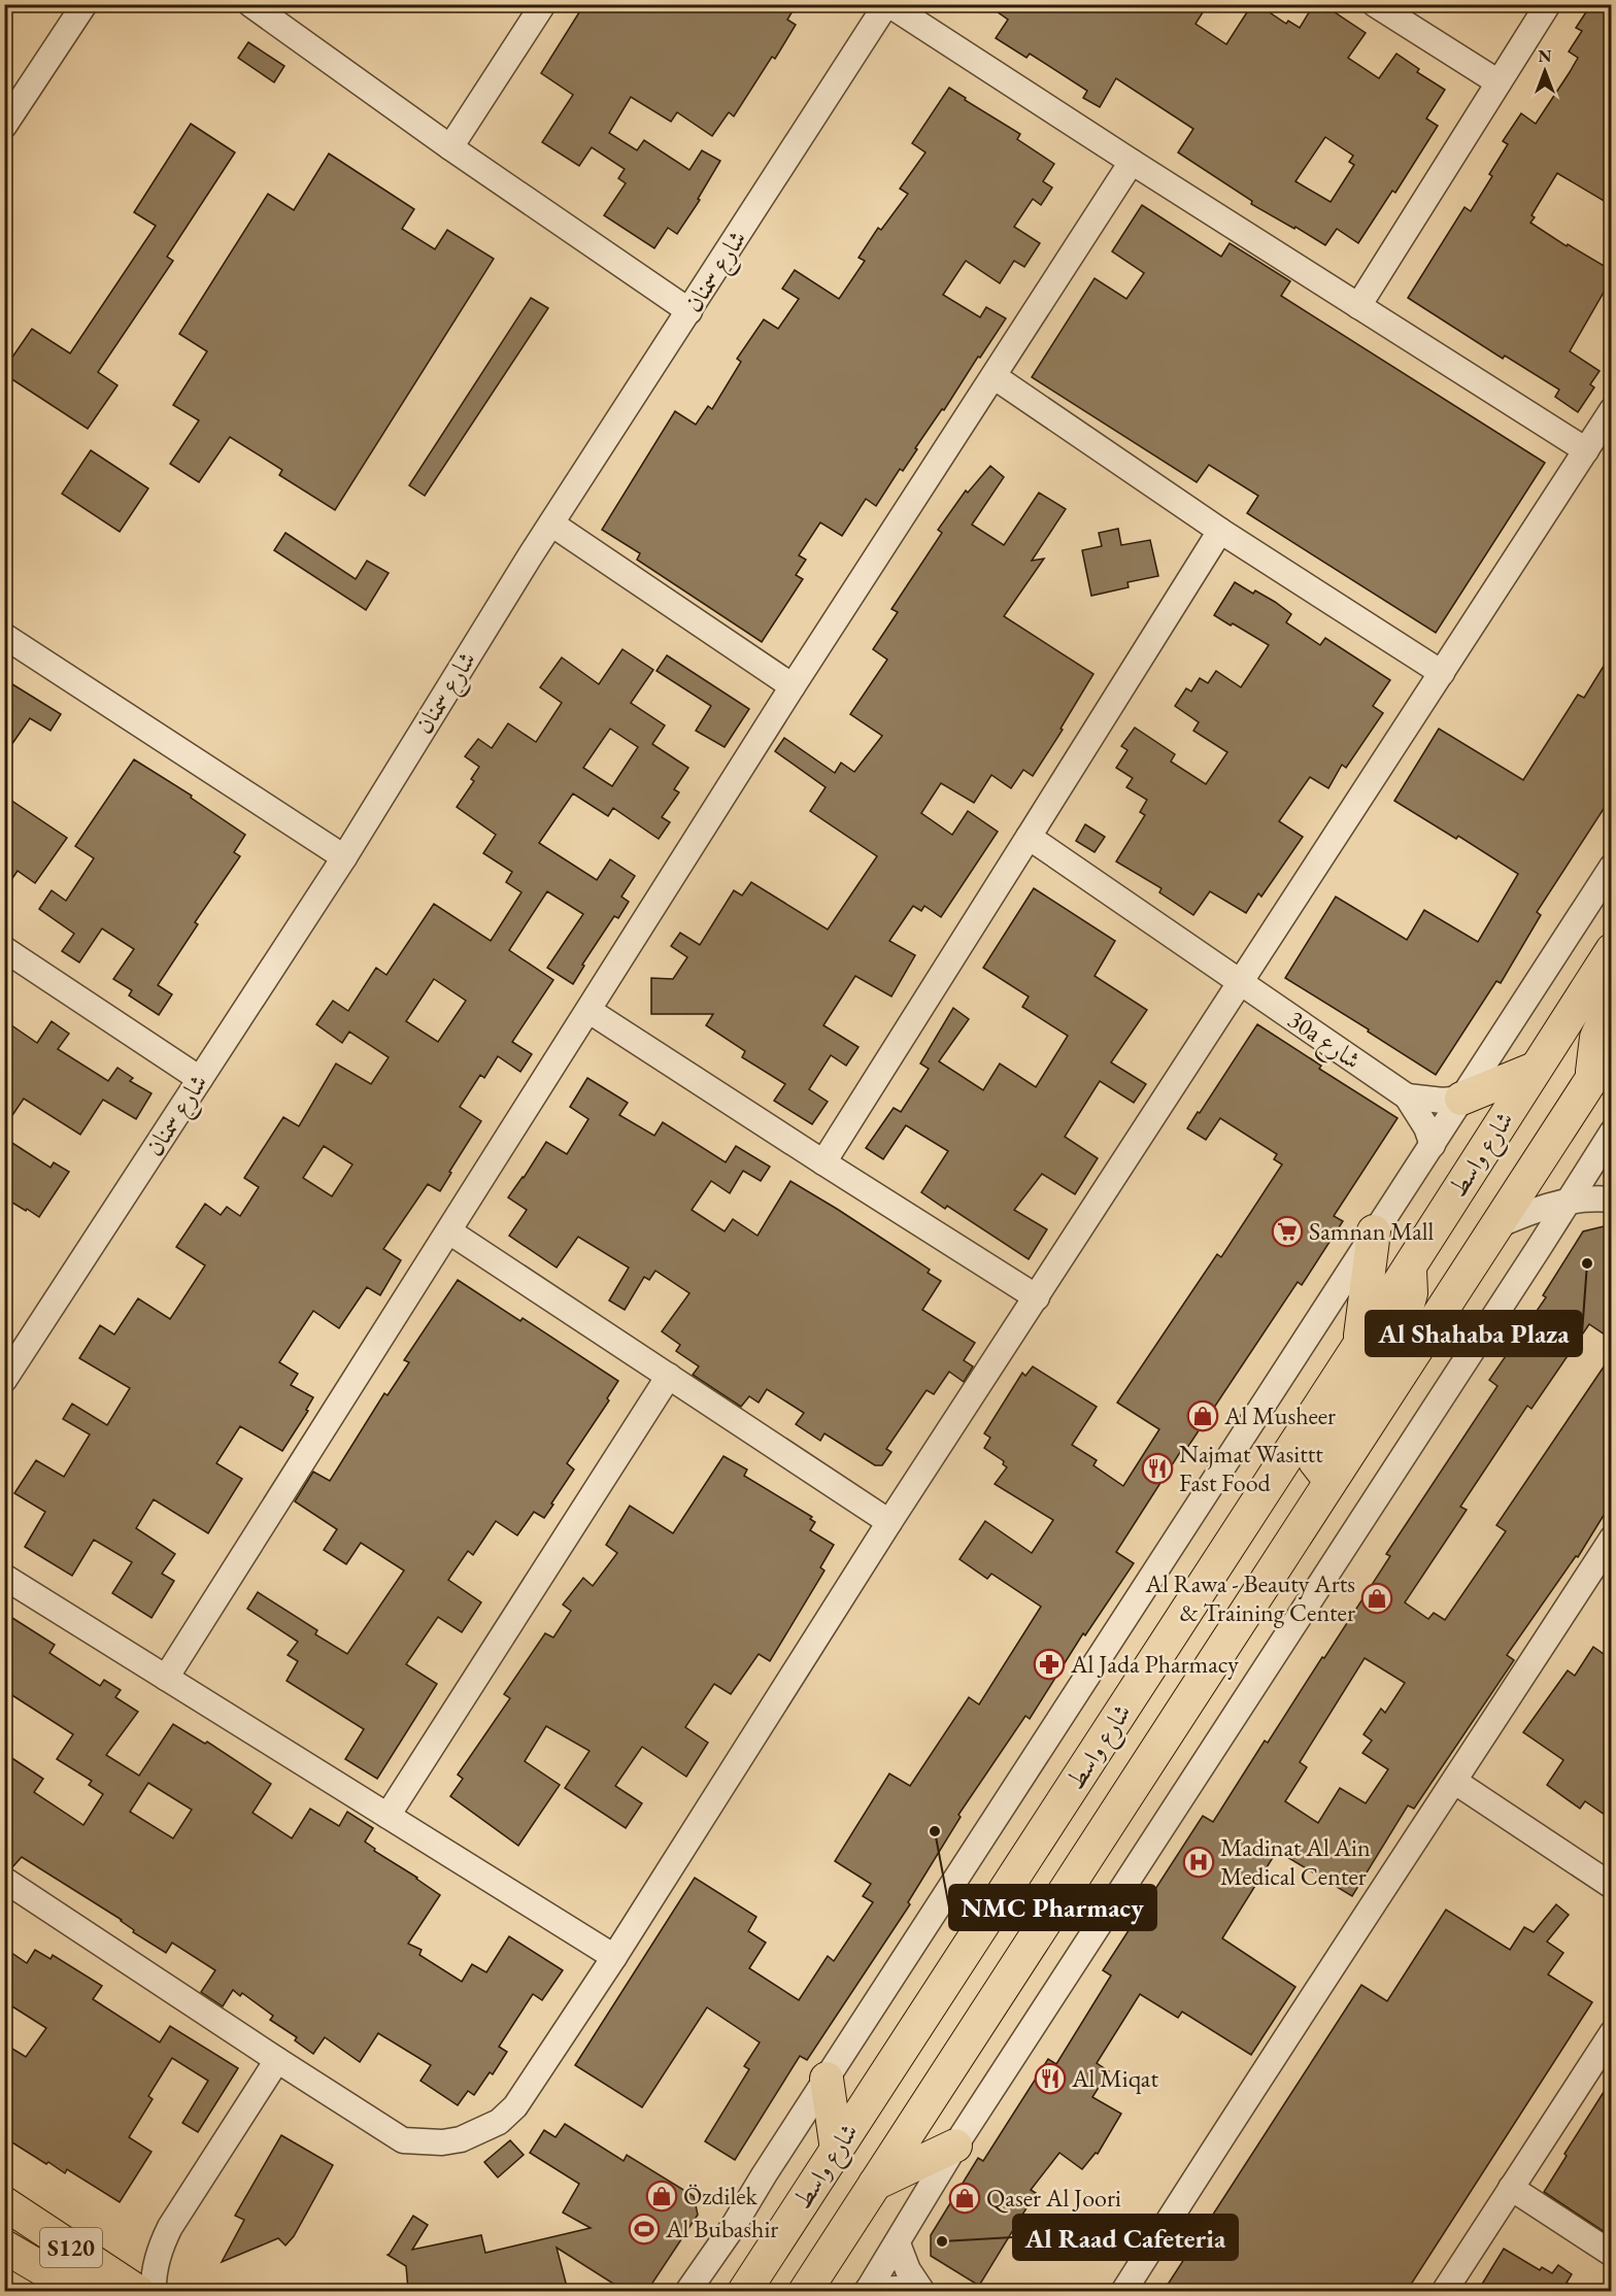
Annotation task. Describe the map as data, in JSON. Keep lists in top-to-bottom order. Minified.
{"streets":{"main road":["شارع واسط","S120"],"street":["شارع سمنان","30a شارع"]},"places":{"supermarket":["Samnan Mall"],"other":["Al Shahaba Plaza","NMC Pharmacy","Al Raad Cafeteria"],"shop":["Al Musheer","Al Rawa - Beauty Arts & Training Center","Özdilek","Qaser Al Joori"],"restaurant":["Najmat Wasittt Fast Food","Al Miqat"],"pharmacy":["Al Jada Pharmacy"],"hospital":["Madinat Al Ain Medical Center"],"sports":["Al Bubashir"]},"north":"top"}
